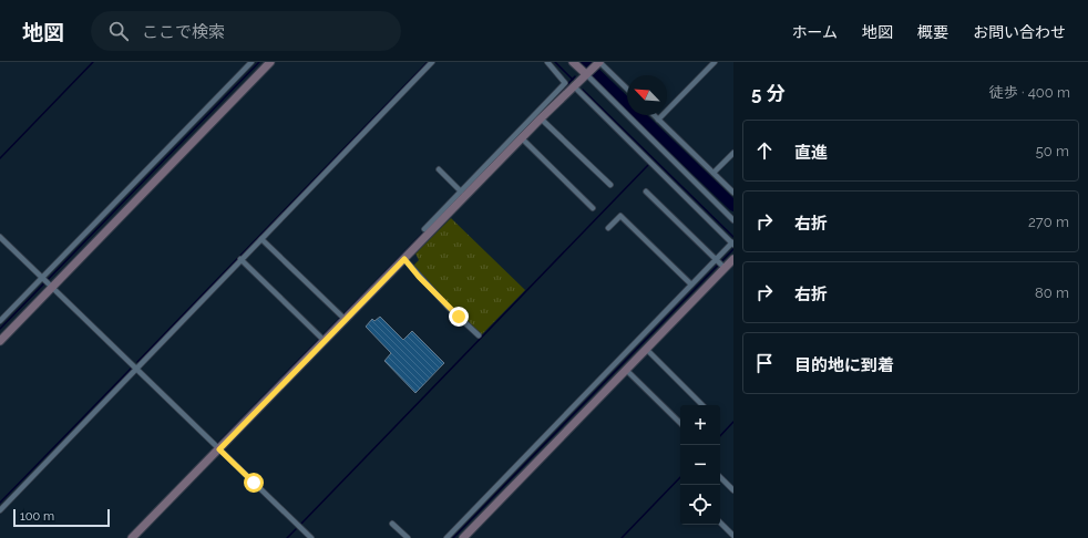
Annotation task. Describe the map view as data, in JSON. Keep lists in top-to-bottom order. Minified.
{"scale_bar":"100 m","north":"top left","page":{"header":"地図","search":"ここで検索","nav":["ホーム","地図","概要","お問い合わせ"],"heading":["5 分","徒歩 · 400 m"],"list":[["直進","50 m"],["右折","270 m"],["右折","80 m"],"目的地に到着"],"map_buttons":["+","−"],"scale":"100 m"}}
